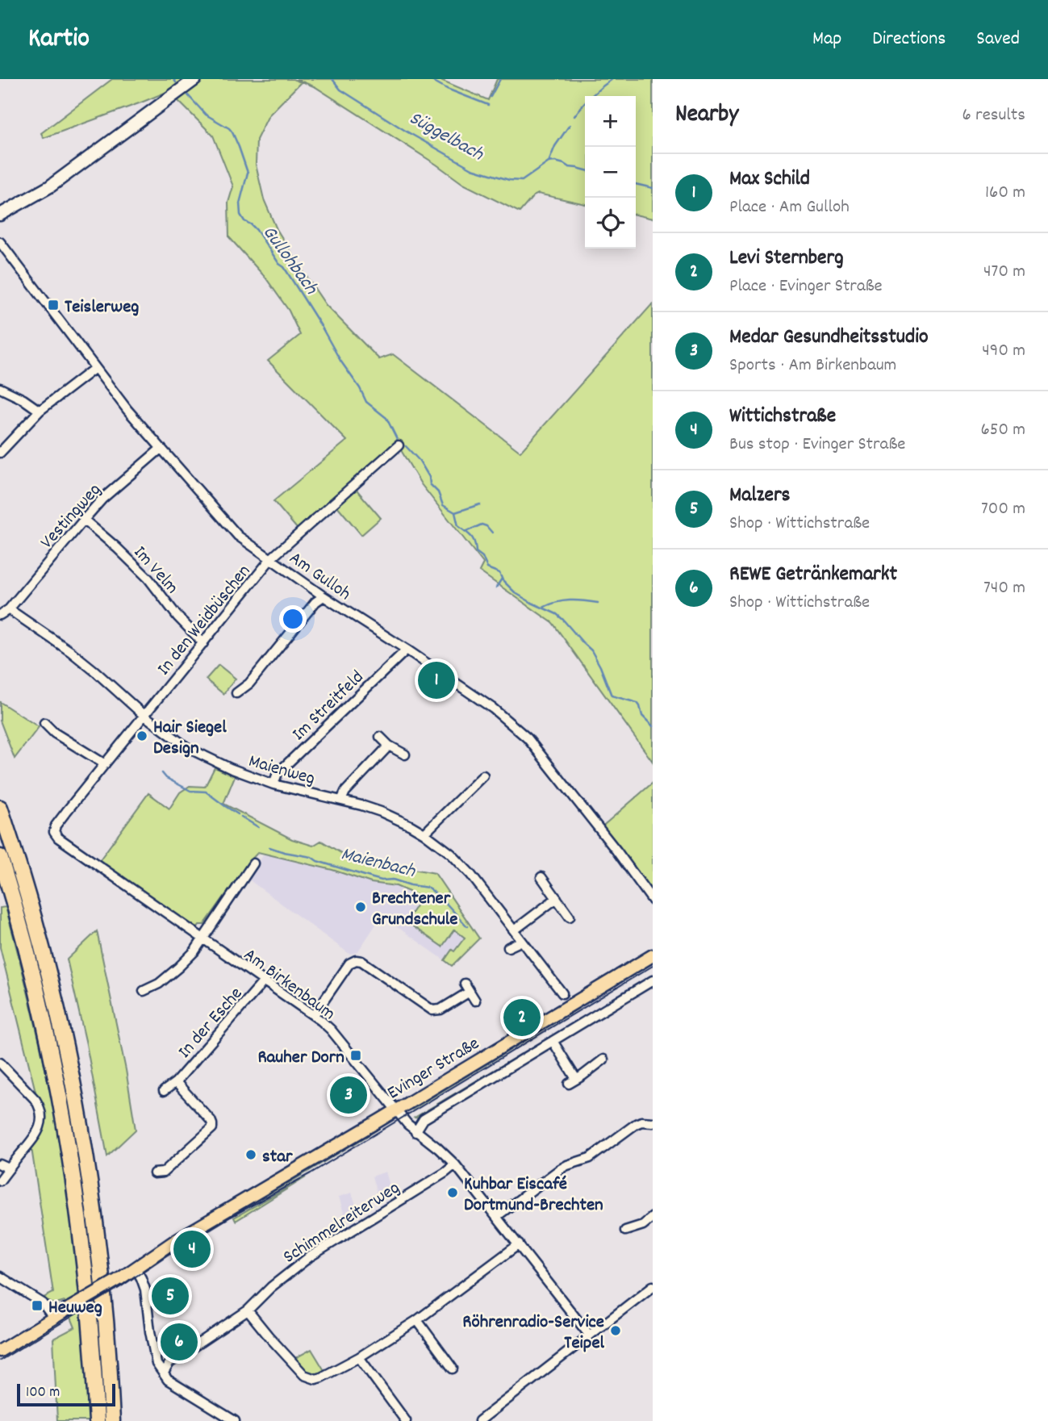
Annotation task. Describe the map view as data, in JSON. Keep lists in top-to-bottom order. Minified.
{"streets":{"main road":["Evinger Straße"],"street":["Vestingweg","Im Velm","Am Gulloh","In den Weidbüschen","Im Streitfeld","Maienweg","Am Birkenbaum","In der Esche","Schimmelreiterweg"]},"crossings":[["Vestingweg","Im Velm"],["Vestingweg","Am Gulloh"],["Vestingweg","Maienweg"],["Im Velm","In den Weidbüschen"],["Am Gulloh","In den Weidbüschen"],["Am Gulloh","Im Streitfeld"],["In den Weidbüschen","Maienweg"],["In den Weidbüschen","Am Birkenbaum"],["Im Streitfeld","Maienweg"],["Am Birkenbaum","In der Esche"],["Am Birkenbaum","Evinger Straße"]],"water":["Süggelbach","Gullohbach","Maienbach"],"places":{"transit":["Teislerweg","Rauher Dorn","Heuweg"],"other":["Hair Siegel Design","Brechtener Grundschule","star","Kuhbar Eiscafé Dortmund-Brechten","Röhrenradio-Service Teipel"]},"scale_bar":"100 m","page":{"header":"Kartio","nav":["Map","Directions","Saved"],"heading":["Nearby","6 results"],"map_buttons":["+","−"],"list":[{"mark":"1","name":"Max Schild","note":"Place · Am Gulloh","value":"160 m"},{"mark":"2","name":"Levi Sternberg","note":"Place · Evinger Straße","value":"470 m"},{"mark":"3","name":"Medar Gesundheitsstudio","note":"Sports · Am Birkenbaum","value":"490 m"},{"mark":"4","name":"Wittichstraße","note":"Bus stop · Evinger Straße","value":"650 m"},{"mark":"5","name":"Malzers","note":"Shop · Wittichstraße","value":"700 m"},{"mark":"6","name":"REWE Getränkemarkt","note":"Shop · Wittichstraße","value":"740 m"}],"pins":["1","2","3","4","5","6"],"scale":"100 m"}}
